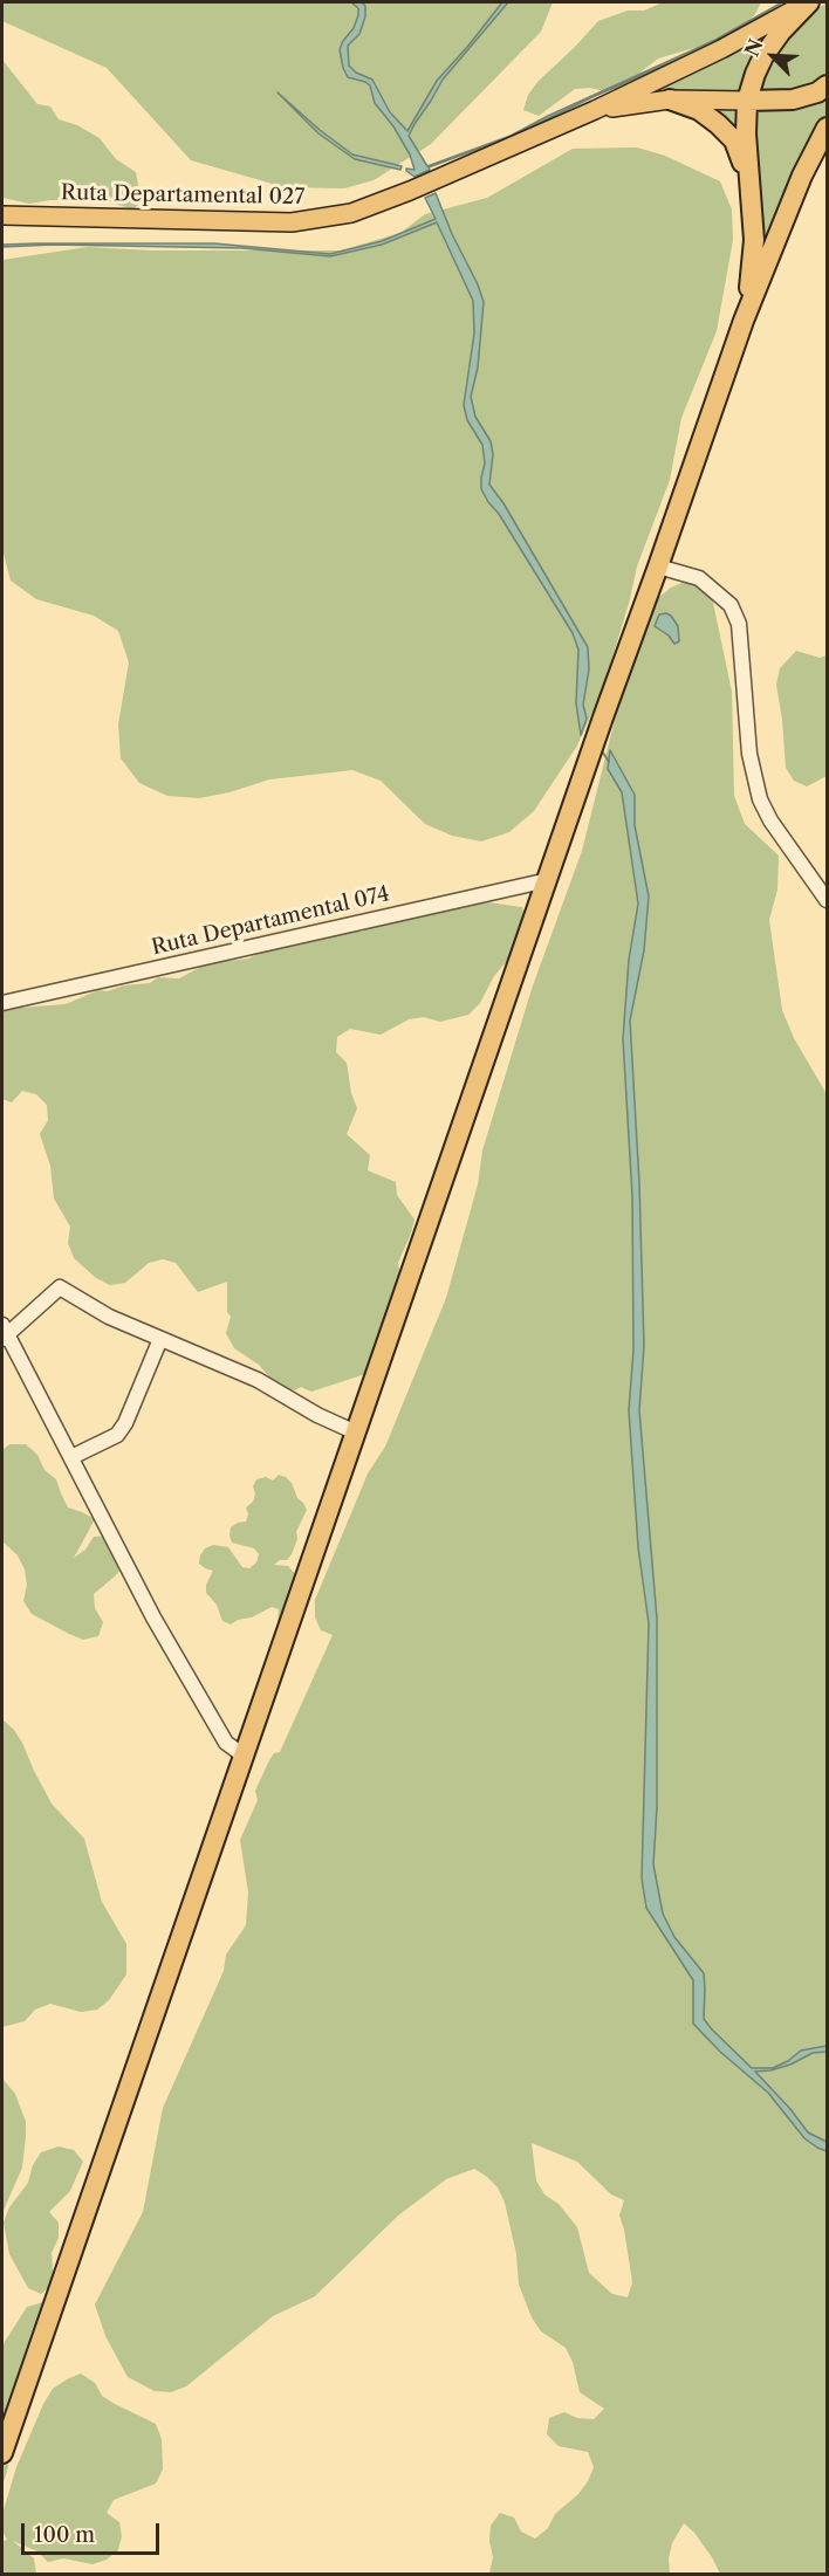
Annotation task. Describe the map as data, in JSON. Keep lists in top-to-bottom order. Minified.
{"streets":{"main road":["Ruta Departamental 027"],"street":["Ruta Departamental 074"]},"scale_bar":"100 m","north":"top left"}
